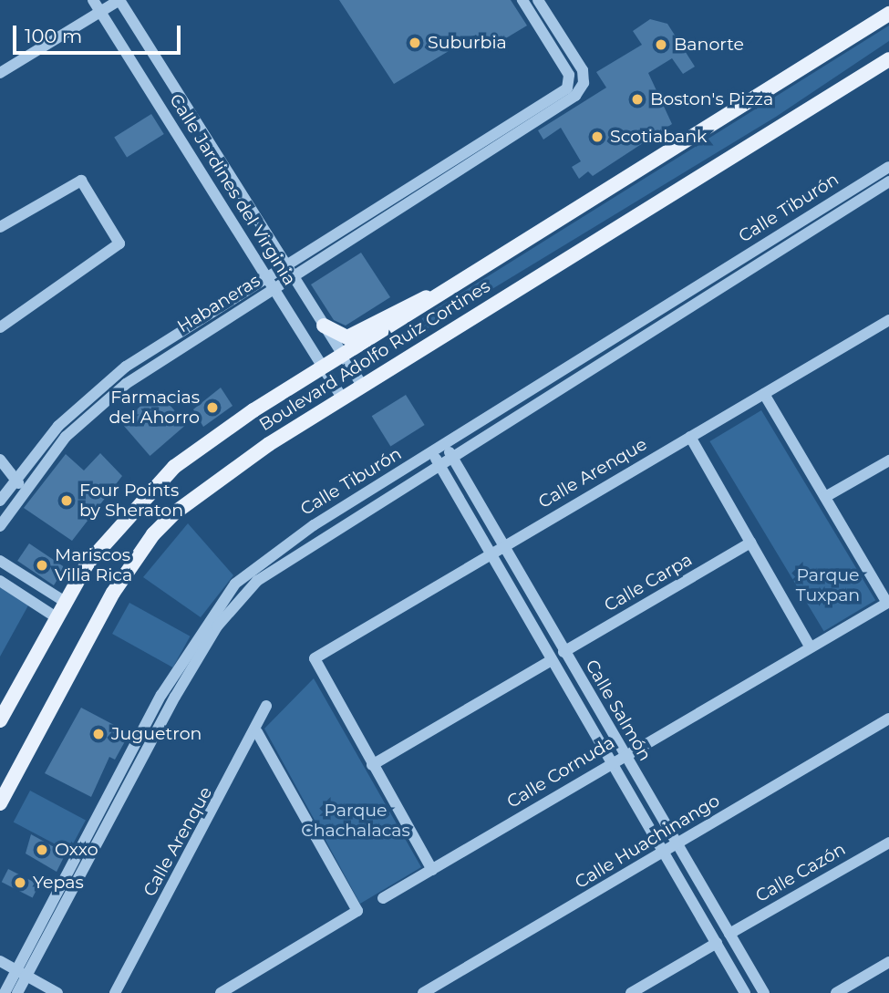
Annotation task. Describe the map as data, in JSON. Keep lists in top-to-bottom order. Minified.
{"streets":{"main road":["Boulevard Adolfo Ruiz Cortines"],"street":["Calle Jardines del Virginia","Calle Tiburón","Habaneras","Calle Arenque","Calle Carpa","Calle Salmón","Calle Cornuda","Calle Huachinango","Calle Cazón"]},"crossings":[["Calle Jardines del Virginia","Habaneras"],["Calle Jardines del Virginia","Boulevard Adolfo Ruiz Cortines"],["Calle Tiburón","Calle Salmón"],["Calle Arenque","Calle Salmón"],["Calle Carpa","Calle Salmón"],["Calle Salmón","Calle Cornuda"],["Calle Salmón","Calle Huachinango"],["Calle Salmón","Calle Cazón"]],"parks":["Parque Tuxpan","Parque Chachalacas"],"places":["Suburbia","Banorte","Boston's Pizza","Scotiabank","Farmacias del Ahorro","Four Points by Sheraton","Mariscos Villa Rica","Juguetron","Oxxo","Yepas"],"scale_bar":"100 m"}
